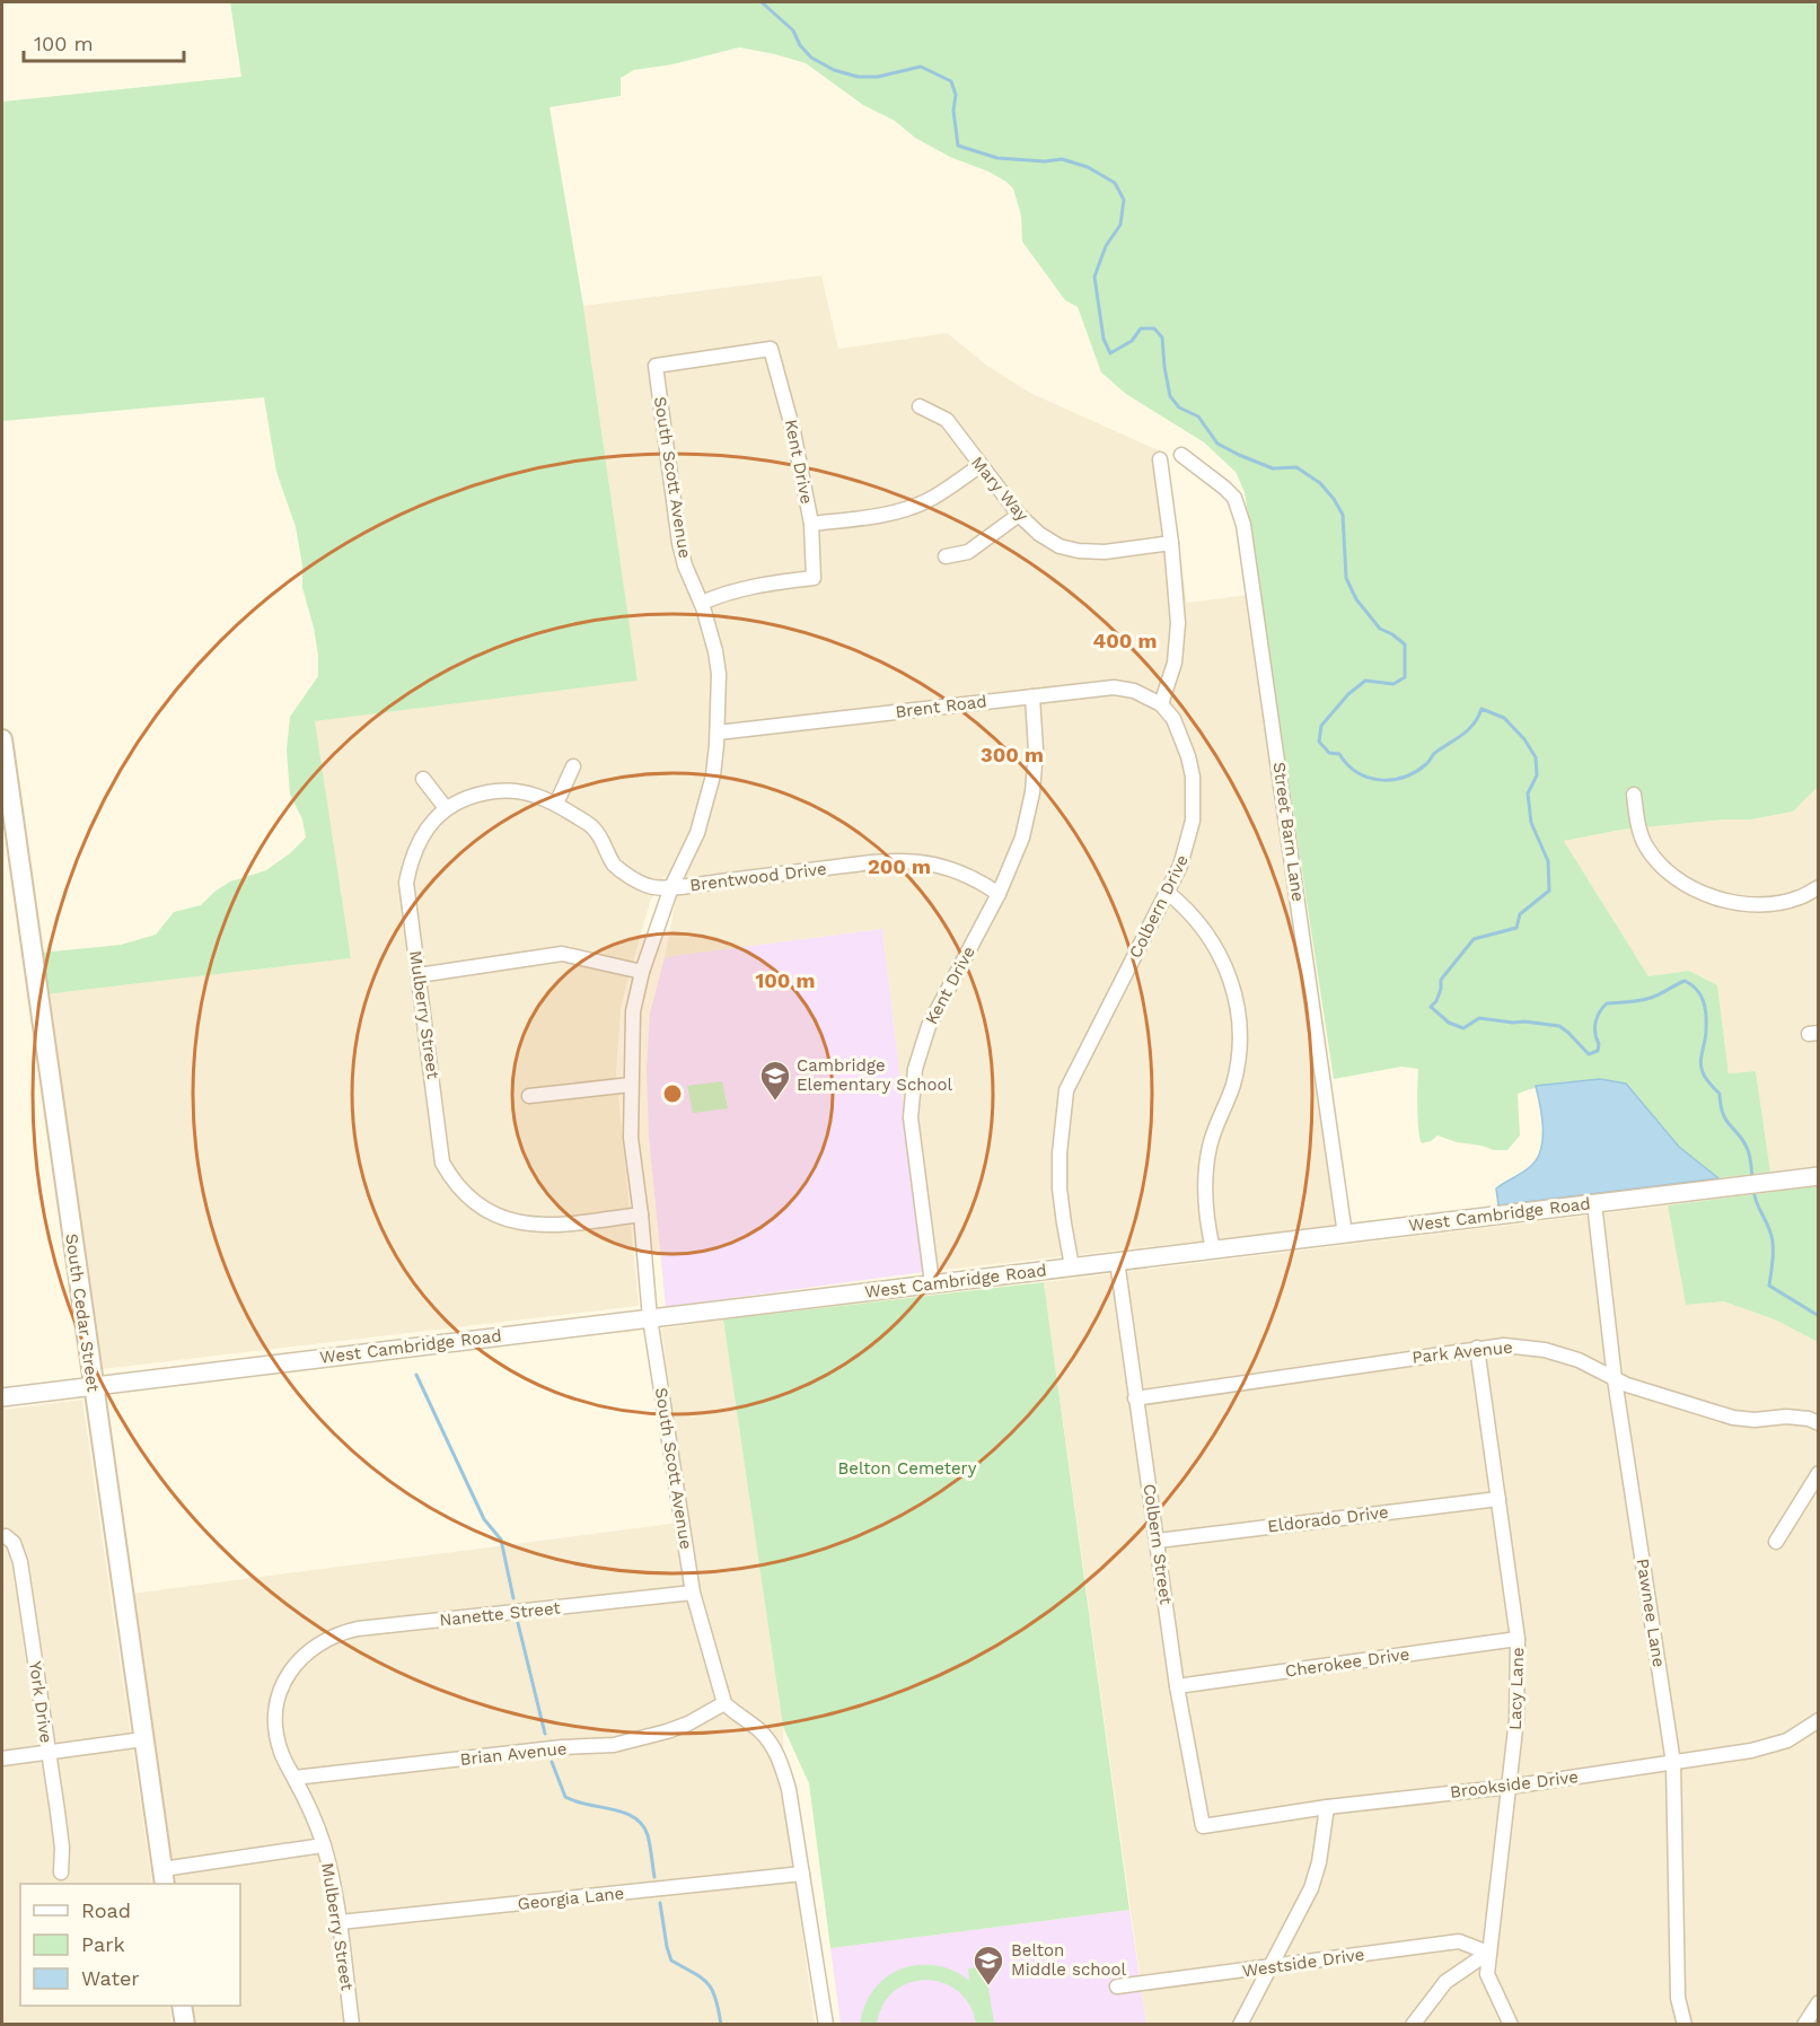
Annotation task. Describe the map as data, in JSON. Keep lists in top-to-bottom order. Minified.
{"streets":{"main road":["South Cedar Street"],"street":["Kent Drive","South Scott Avenue","Mary Way","Brent Road","Street Barn Lane","Brentwood Drive","Colbern Drive","Mulberry Street","West Cambridge Road","Park Avenue","Eldorado Drive","Colbern Street","Pawnee Lane","Nanette Street","Cherokee Drive","Lacy Lane","York Drive","Brian Avenue","Brookside Drive","Georgia Lane","Westside Drive"]},"crossings":[["Kent Drive","South Scott Avenue"],["Kent Drive","Brent Road"],["Kent Drive","Brentwood Drive"],["Kent Drive","West Cambridge Road"],["South Scott Avenue","Brent Road"],["South Scott Avenue","Brentwood Drive"],["South Scott Avenue","Mulberry Street"],["South Scott Avenue","West Cambridge Road"],["South Scott Avenue","Nanette Street"],["South Scott Avenue","Brian Avenue"],["Brent Road","Colbern Drive"],["Street Barn Lane","West Cambridge Road"],["Brentwood Drive","Mulberry Street"],["Colbern Drive","West Cambridge Road"],["Mulberry Street","Nanette Street"],["Mulberry Street","Brian Avenue"],["Mulberry Street","Georgia Lane"],["West Cambridge Road","South Cedar Street"],["West Cambridge Road","Colbern Street"],["West Cambridge Road","Pawnee Lane"],["Park Avenue","Colbern Street"],["Park Avenue","Pawnee Lane"],["Park Avenue","Lacy Lane"],["Eldorado Drive","Colbern Street"],["Eldorado Drive","Lacy Lane"],["Colbern Street","Cherokee Drive"],["Colbern Street","Brookside Drive"],["Pawnee Lane","Brookside Drive"],["Cherokee Drive","Lacy Lane"],["Lacy Lane","Brookside Drive"],["Lacy Lane","Westside Drive"]],"parks":["Belton Cemetery"],"places":{"school or university":["Cambridge Elementary School","Belton Middle school"]},"legend":["Road","Park","Water"],"scale_bar":"100 m","rings":["400 m","300 m","200 m","100 m"]}
